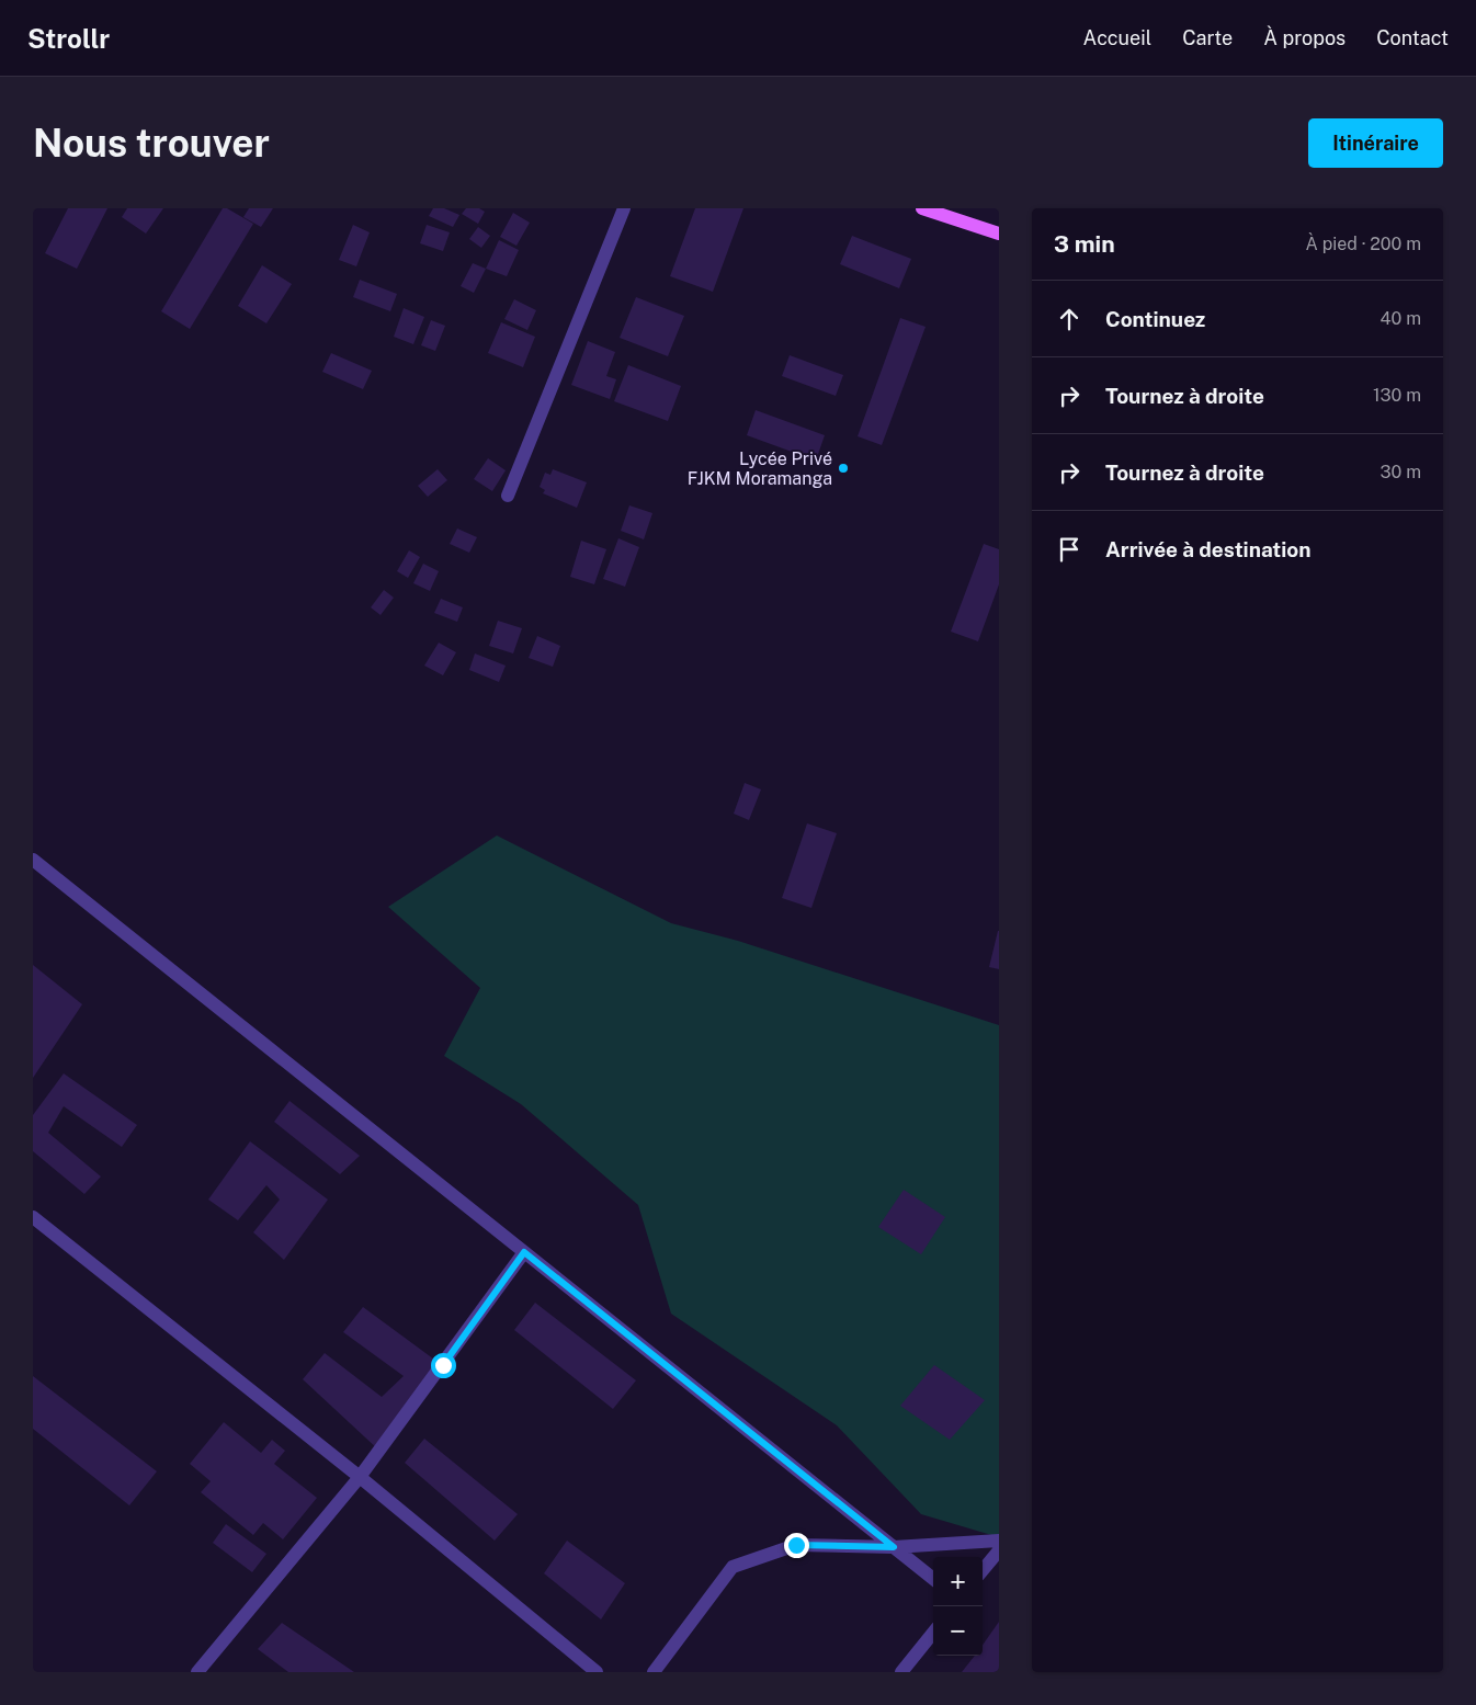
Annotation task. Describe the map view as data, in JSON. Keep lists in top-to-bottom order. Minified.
{"places":["Lycée Privé FJKM Moramanga"],"page":{"header":"Strollr","nav":["Accueil","Carte","À propos","Contact"],"buttons":"Itinéraire","title":"Nous trouver","heading":["3 min","À pied · 200 m"],"list":[["Continuez","40 m"],["Tournez à droite","130 m"],["Tournez à droite","30 m"],"Arrivée à destination"],"map_buttons":["+","−"]}}
